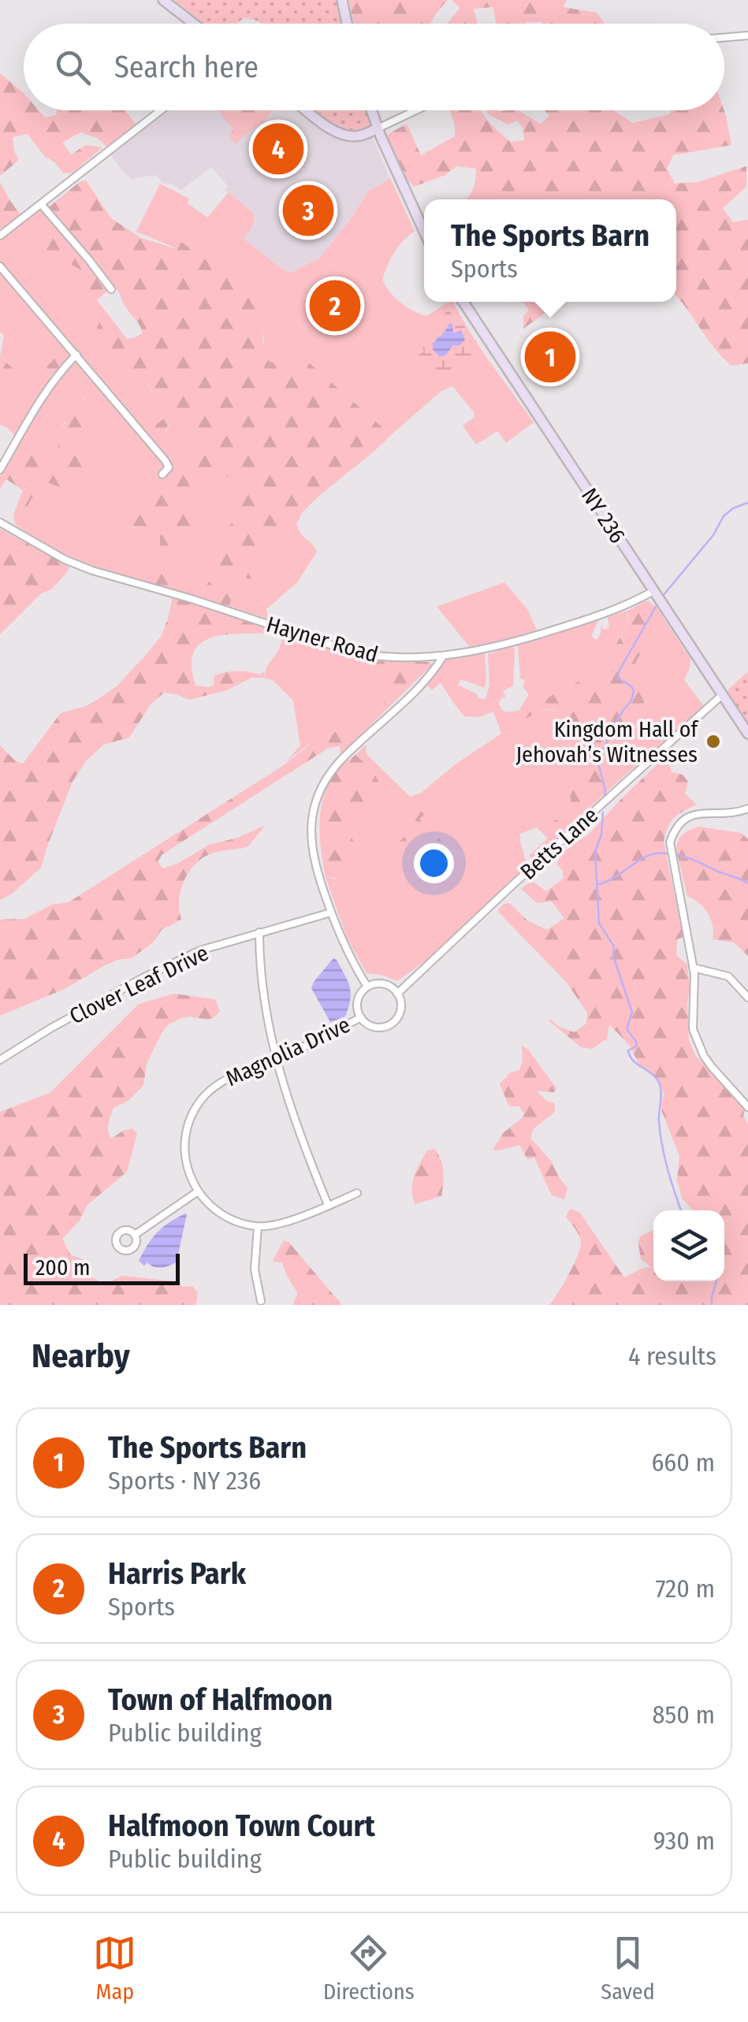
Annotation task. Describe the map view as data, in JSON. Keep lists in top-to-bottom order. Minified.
{"streets":{"main road":["NY 236"],"street":["Hayner Road","Betts Lane","Clover Leaf Drive","Magnolia Drive"]},"crossings":[["NY 236","Hayner Road"],["NY 236","Betts Lane"],["Betts Lane","Magnolia Drive"]],"places":["Kingdom Hall of Jehovah’s Witnesses"],"scale_bar":"200 m","page":{"search":"Search here","pins":["4","3","2","1"],"popup":["The Sports Barn","Sports"],"scale":"200 m","heading":["Nearby","4 results"],"list":[{"mark":"1","name":"The Sports Barn","note":"Sports · NY 236","value":"660 m"},{"mark":"2","name":"Harris Park","note":"Sports","value":"720 m"},{"mark":"3","name":"Town of Halfmoon","note":"Public building","value":"850 m"},{"mark":"4","name":"Halfmoon Town Court","note":"Public building","value":"930 m"}],"nav":["Map","Directions","Saved"]}}
